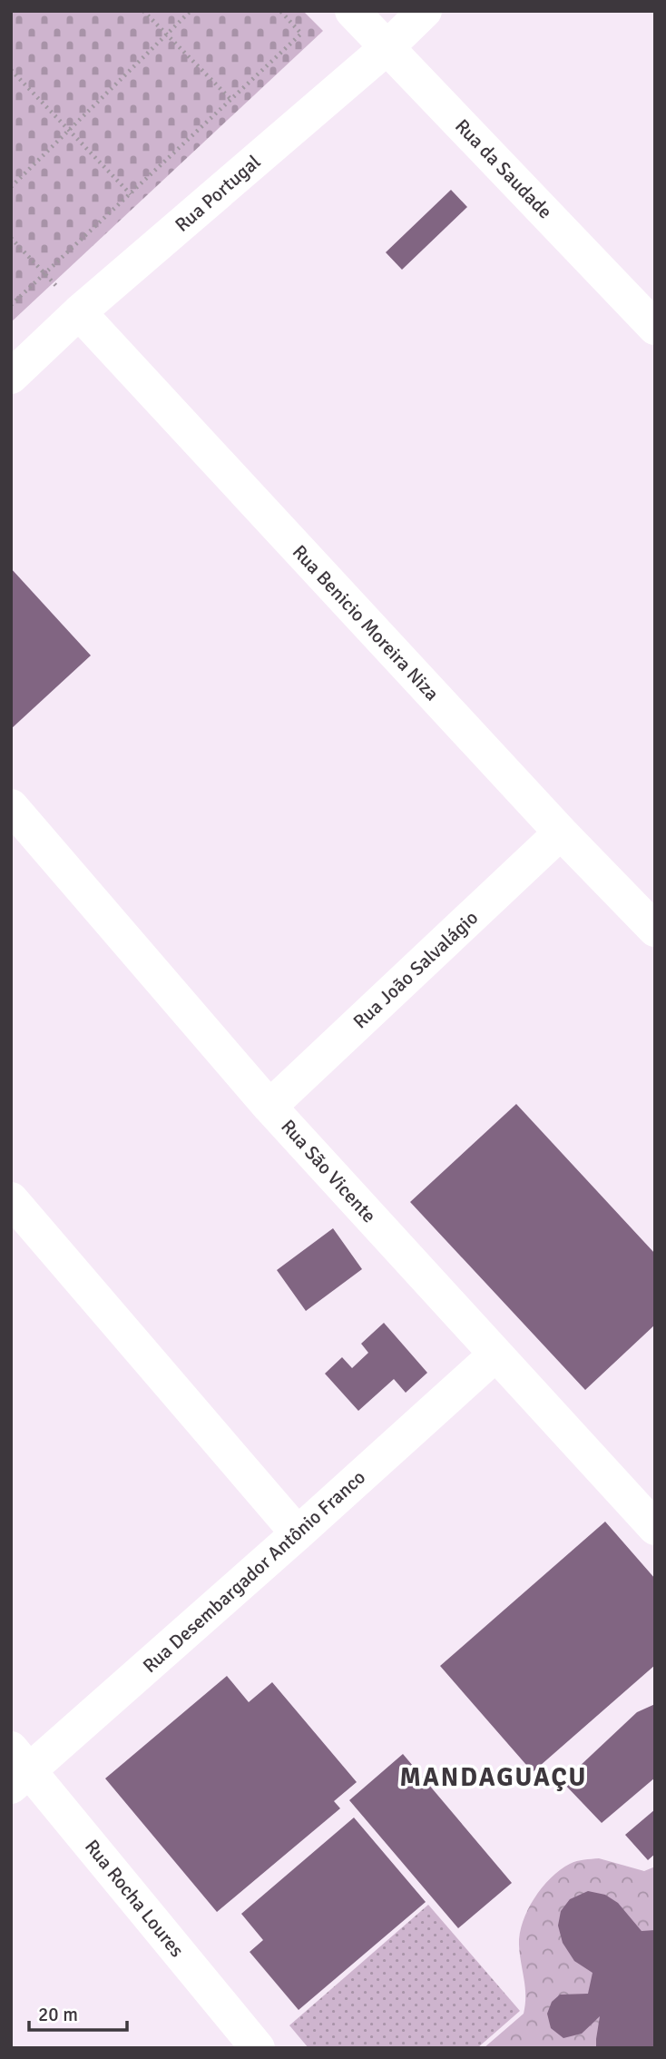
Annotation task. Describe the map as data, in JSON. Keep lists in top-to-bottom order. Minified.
{"streets":{"street":["Rua da Saudade","Rua Portugal","Rua Benicio Moreira Niza","Rua João Salvalágio","Rua São Vicente","Rua Desembargador Antônio Franco","Rua Rocha Loures"]},"crossings":[["Rua da Saudade","Rua Portugal"],["Rua Portugal","Rua Benicio Moreira Niza"],["Rua Benicio Moreira Niza","Rua João Salvalágio"],["Rua João Salvalágio","Rua São Vicente"],["Rua São Vicente","Rua Desembargador Antônio Franco"],["Rua Desembargador Antônio Franco","Rua Rocha Loures"]],"districts":["MANDAGUAÇU"],"scale_bar":"20 m"}
